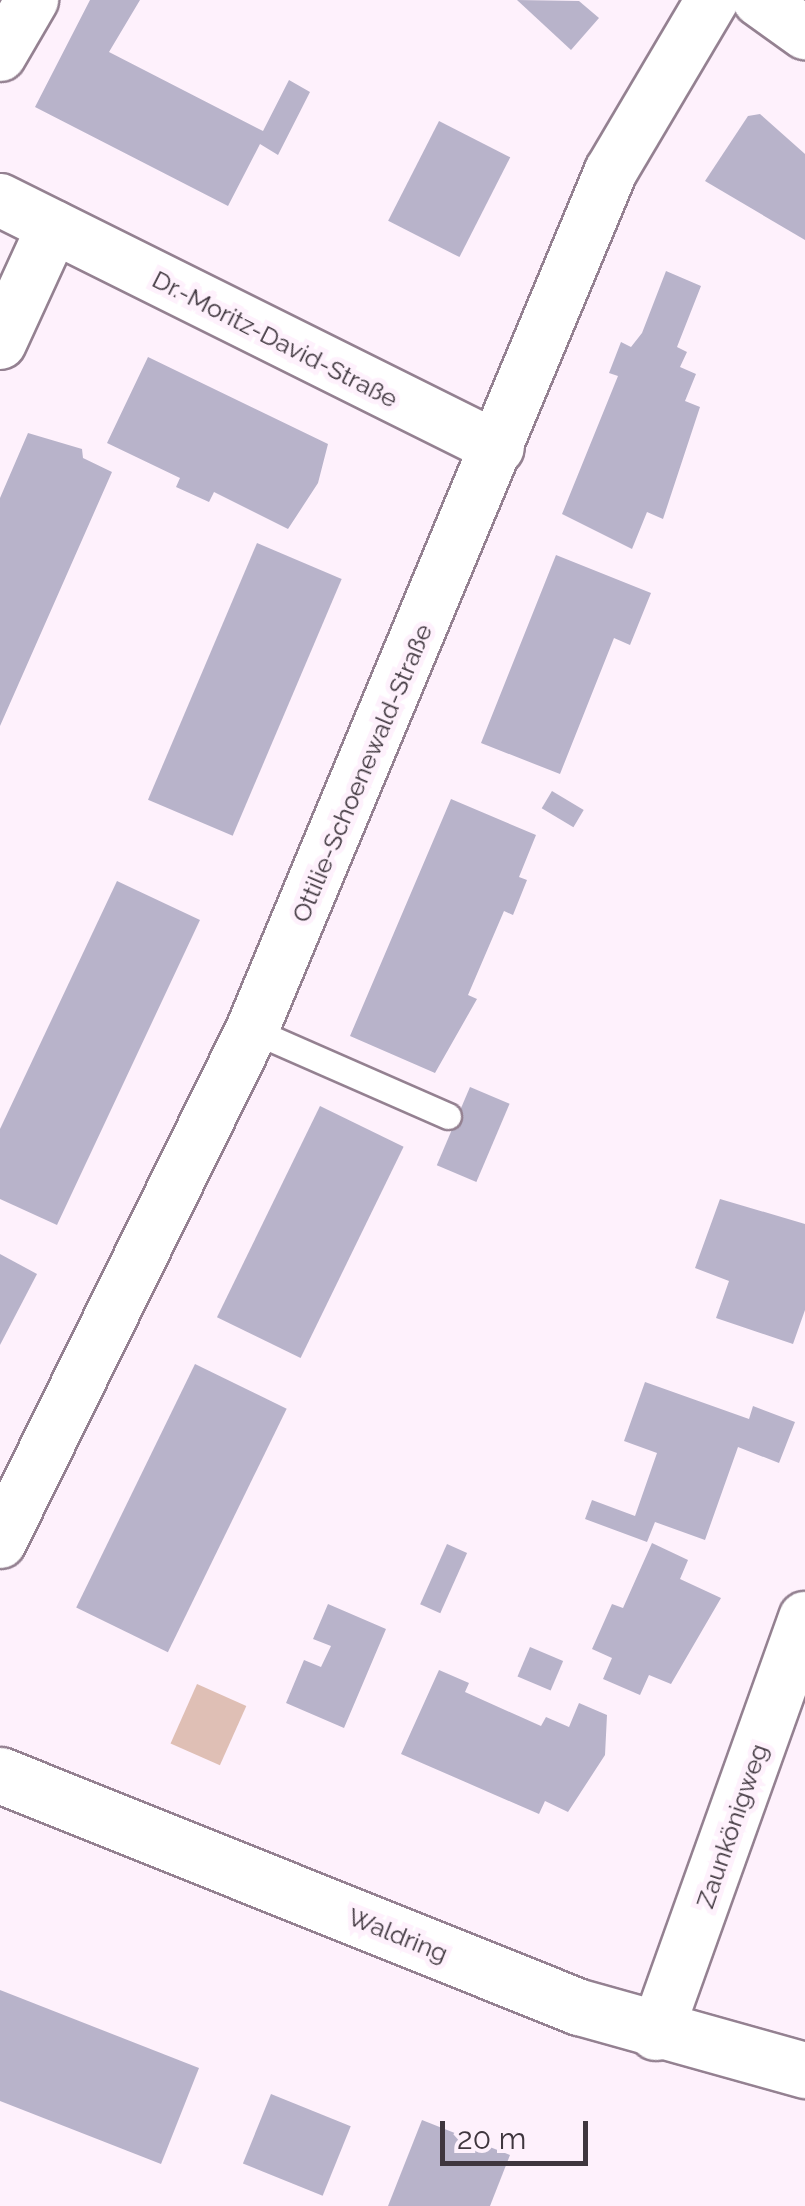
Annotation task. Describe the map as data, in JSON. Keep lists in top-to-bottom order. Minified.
{"streets":{"street":["Dr.-Moritz-David-Straße","Ottilie-Schoenewald-Straße","Zaunkönigweg","Waldring"]},"crossings":[["Dr.-Moritz-David-Straße","Ottilie-Schoenewald-Straße"],["Zaunkönigweg","Waldring"]],"scale_bar":"20 m"}
